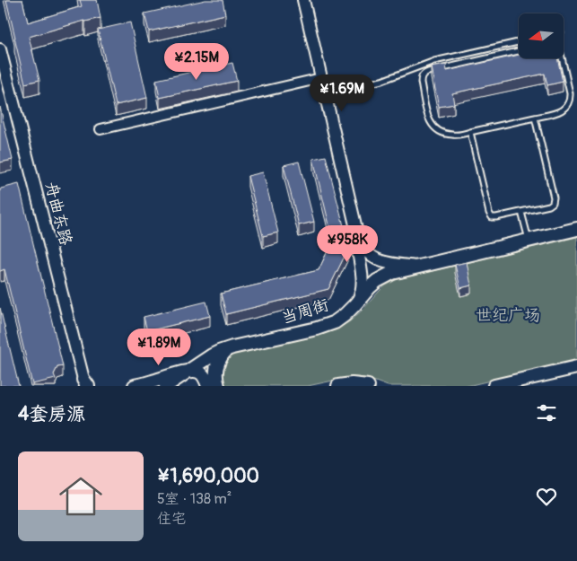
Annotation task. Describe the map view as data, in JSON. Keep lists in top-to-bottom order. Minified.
{"streets":{"main road":["当周街"],"street":["舟曲东路"]},"parks":["世纪广场"],"north":"left","page":{"price":["¥2.15M","¥1.69M","¥958K","¥1.89M"],"heading":"4套房源","list":[{"name":"¥1,690,000","note":"5室 · 138 m² · 住宅"}]}}
